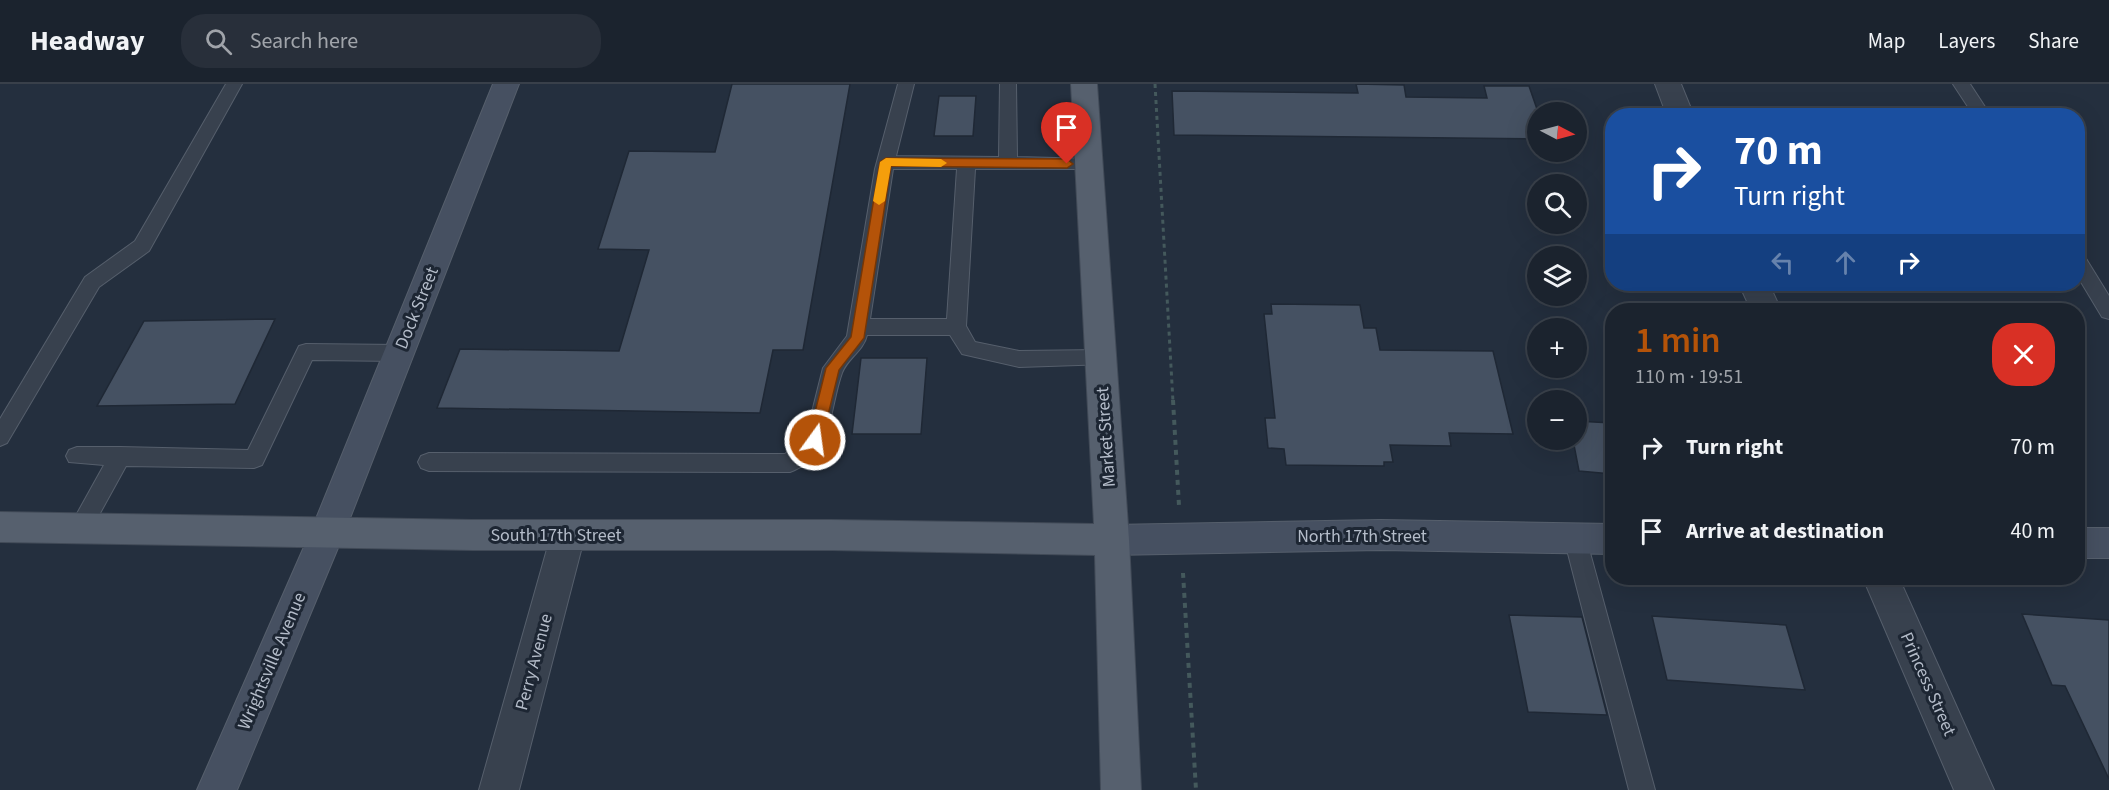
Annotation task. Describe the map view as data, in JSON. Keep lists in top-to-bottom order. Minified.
{"streets":{"main road":["Market Street","South 17th Street"],"street":["Dock Street","North 17th Street","Wrightsville Avenue","Perry Avenue","Princess Street"]},"crossings":[["Dock Street","South 17th Street"],["Dock Street","Wrightsville Avenue"],["Market Street","South 17th Street"],["Market Street","North 17th Street"],["South 17th Street","North 17th Street"],["South 17th Street","Wrightsville Avenue"],["South 17th Street","Perry Avenue"]],"north":"right","page":{"header":"Headway","search":"Search here","nav":["Map","Layers","Share"],"map_buttons":["+","−"],"turn":["70 m","Turn right"],"heading":["1 min","110 m · 19:51"],"list":[{"name":"Turn right","value":"70 m"},{"name":"Arrive at destination","value":"40 m"}]}}
